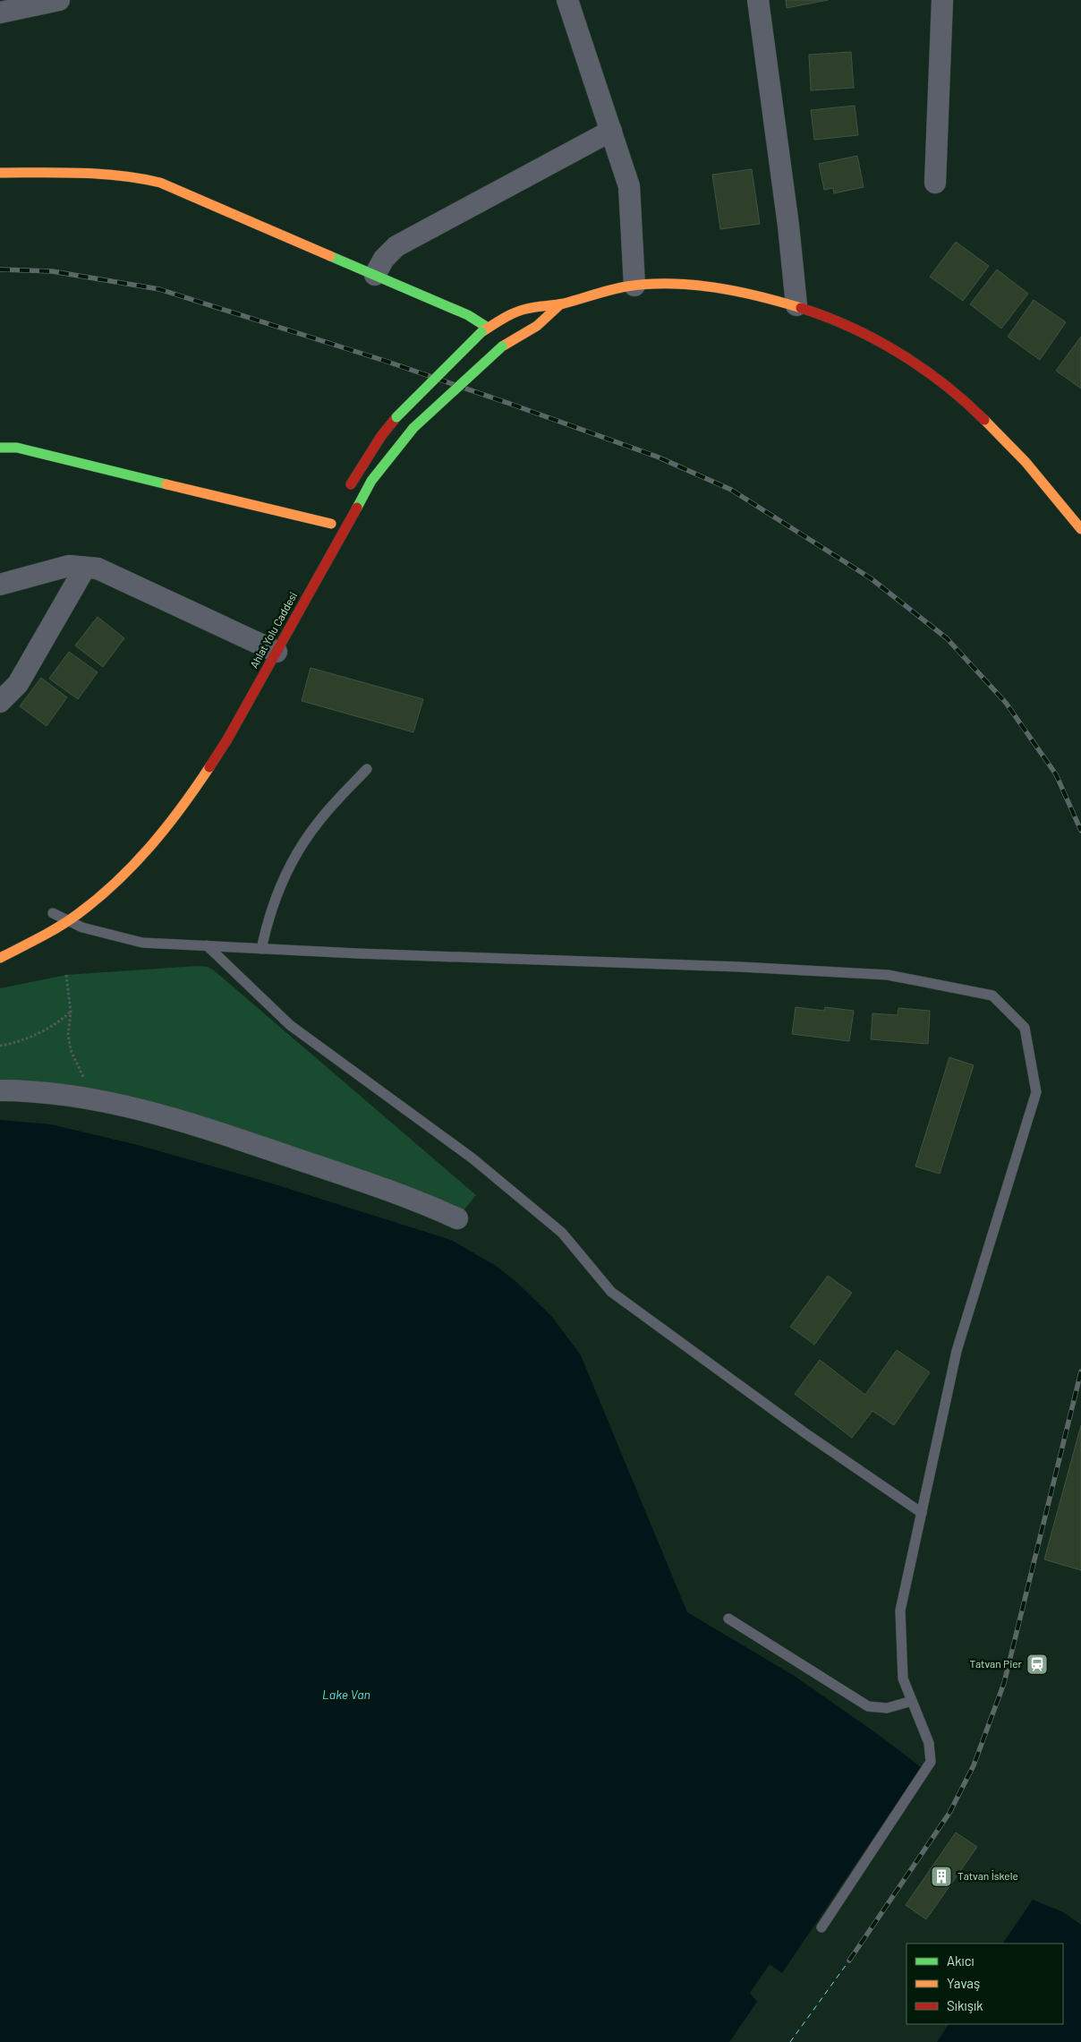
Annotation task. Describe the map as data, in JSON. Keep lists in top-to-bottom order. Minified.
{"streets":{"street":["Ahlat Yolu Caddesi"]},"water":["Lake Van"],"places":{"station":["Tatvan Pier"],"building":["Tatvan İskele"]},"legend":["Akıcı","Yavaş","Sıkışık"]}
